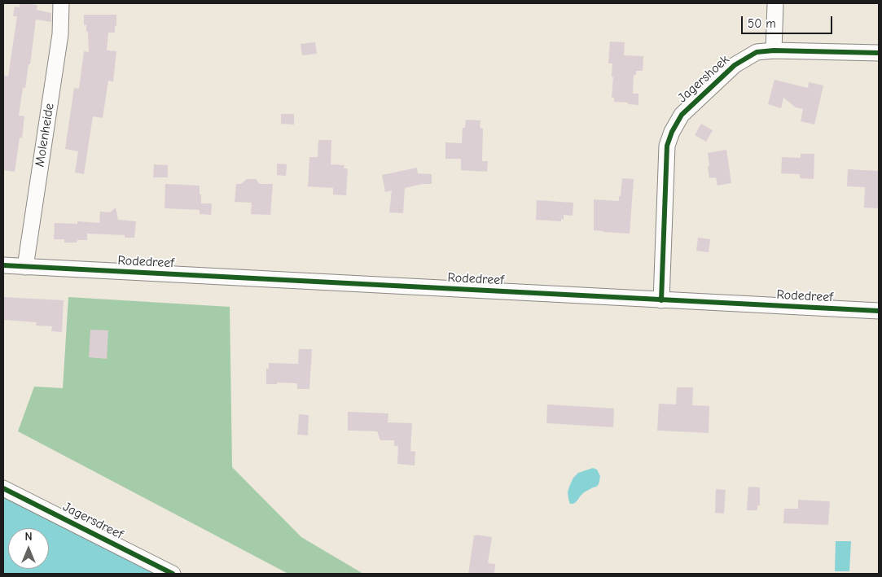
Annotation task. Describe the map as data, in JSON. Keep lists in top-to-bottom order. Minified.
{"streets":{"street":["Jagershoek","Molenheide","Rodedreef","Jagersdreef"]},"crossings":[["Jagershoek","Rodedreef"],["Molenheide","Rodedreef"]],"scale_bar":"50 m","north":"top"}
